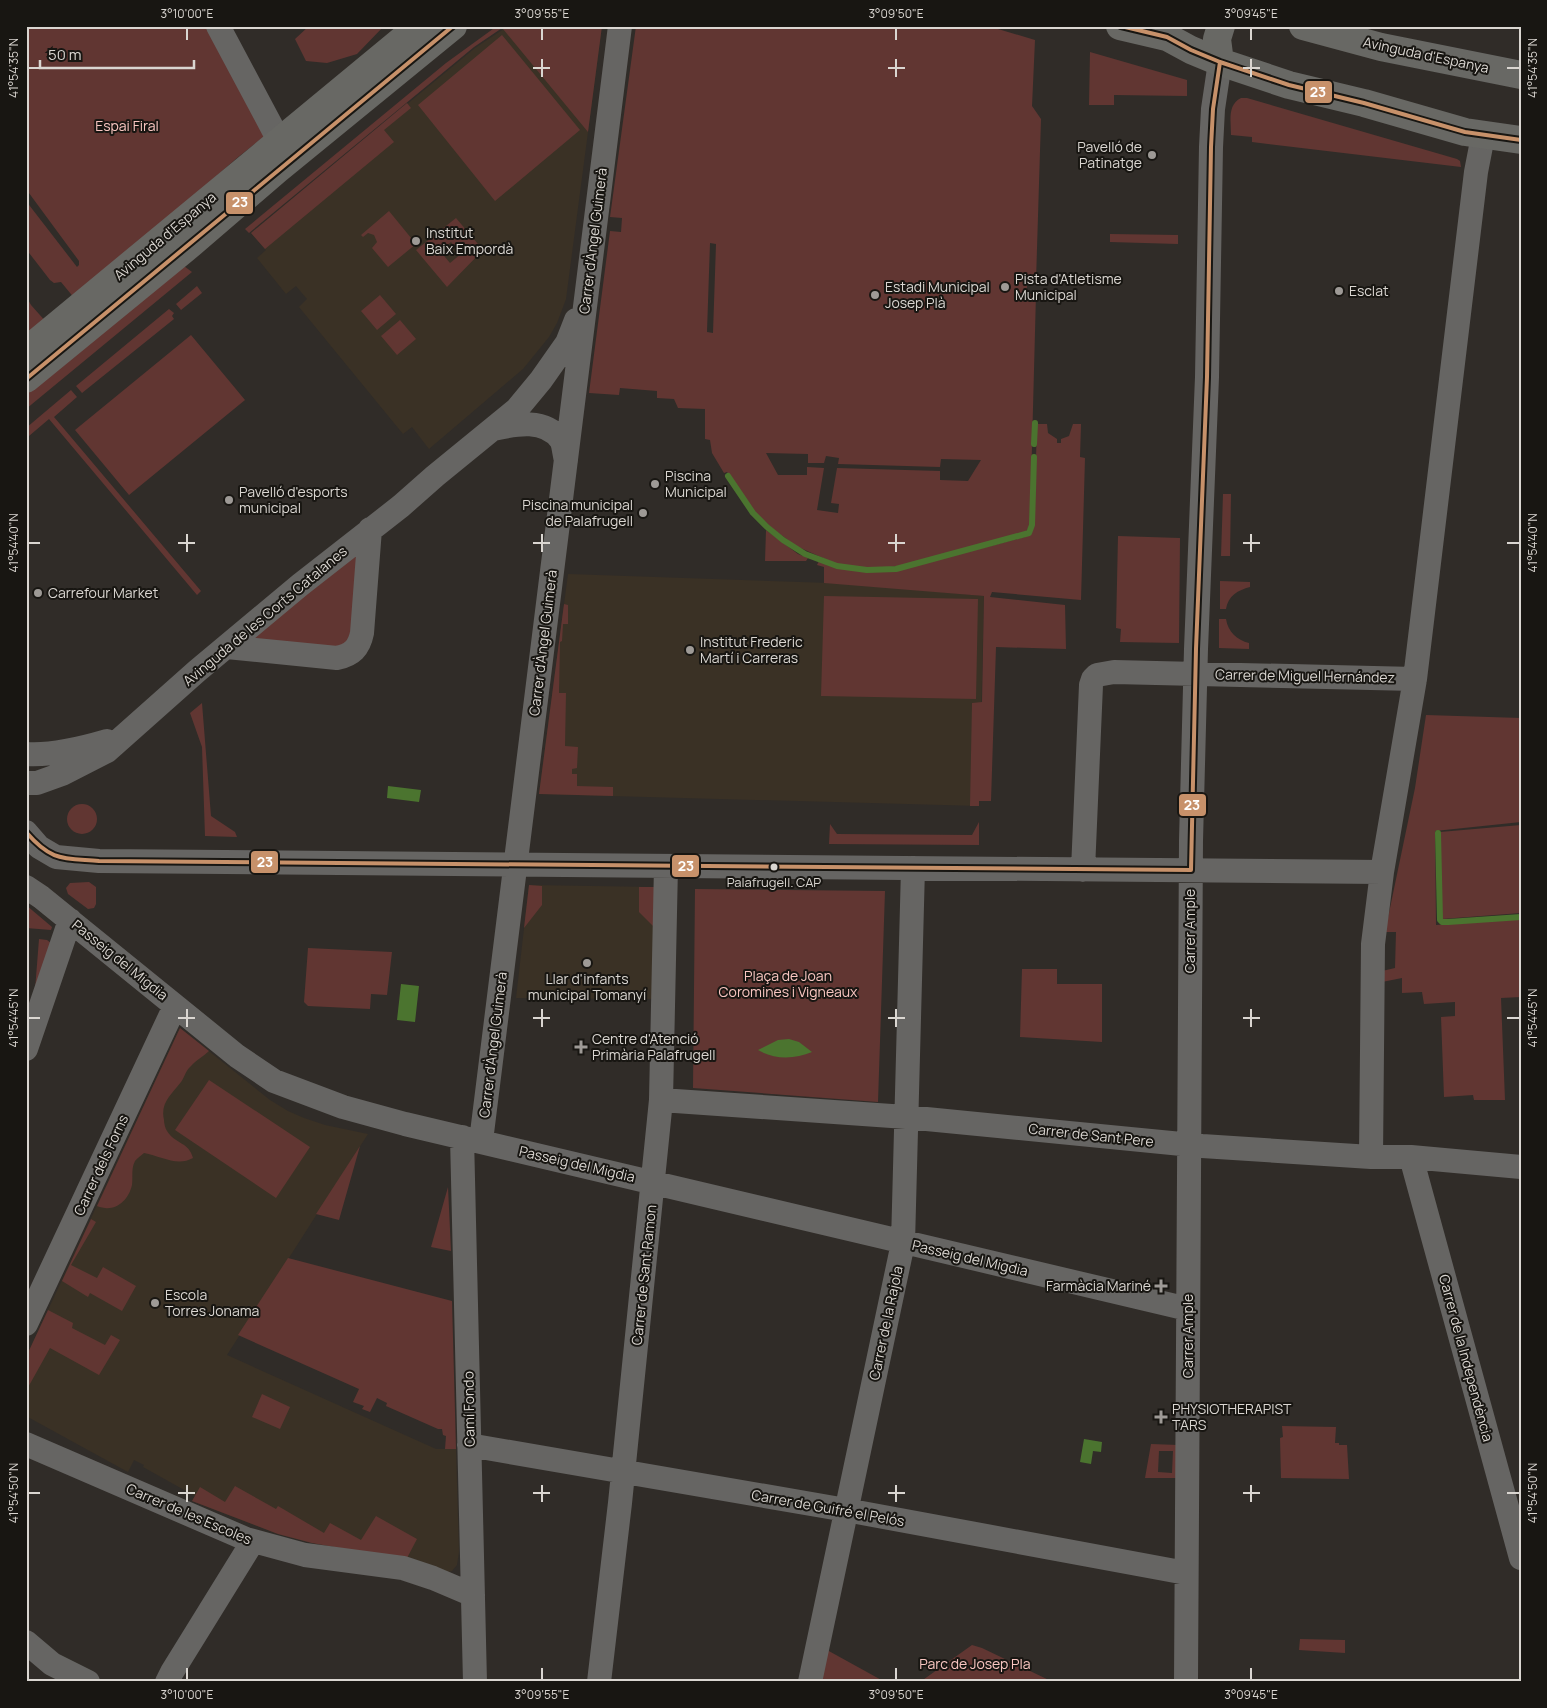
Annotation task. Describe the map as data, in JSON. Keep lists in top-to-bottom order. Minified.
{"streets":{"main road":["Avinguda d'Espanya"],"street":["Carrer d'Àngel Guimerà","Avinguda de les Corts Catalanes","Carrer de Miguel Hernández","Carrer Ample","Passeig del Migdia","Carrer de Sant Pere","Carrer dels Forns","Carrer de Sant Ramon","Carrer de la Rajola","Carrer de la Independència","Camí Fondo","Carrer de Guifré el Pelós","Carrer de les Escoles"]},"crossings":[["Carrer d'Àngel Guimerà","Avinguda de les Corts Catalanes"],["Carrer d'Àngel Guimerà","Passeig del Migdia"],["Carrer d'Àngel Guimerà","Camí Fondo"],["Carrer de Miguel Hernández","Carrer Ample"],["Carrer Ample","Passeig del Migdia"],["Carrer Ample","Carrer de Sant Pere"],["Carrer Ample","Carrer de Guifré el Pelós"],["Passeig del Migdia","Carrer dels Forns"],["Passeig del Migdia","Carrer de Sant Ramon"],["Passeig del Migdia","Carrer de la Rajola"],["Passeig del Migdia","Camí Fondo"],["Carrer de Sant Pere","Carrer de Sant Ramon"],["Carrer de Sant Pere","Carrer de la Rajola"],["Carrer de Sant Pere","Carrer de la Independència"],["Carrer de Sant Ramon","Carrer de Guifré el Pelós"],["Carrer de la Rajola","Carrer de Guifré el Pelós"],["Camí Fondo","Carrer de Guifré el Pelós"],["Camí Fondo","Carrer de les Escoles"]],"parks":["Espai Firal","Plaça de Joan Coromines i Vigneaux","Parc de Josep Pla"],"places":{"other":["Pavelló de Patinatge","Institut Baix Empordà","Pista d'Atletisme Municipal","Esclat","Estadi Municipal Josep Plà","Piscina Municipal","Pavelló d'esports municipal","Piscina municipal de Palafrugell","Carrefour Market","Institut Frederic Martí i Carreras","Palafrugell. CAP","Llar d'infants municipal Tomanyí","Escola Torres Jonama"],"health":["Centre d'Atenció Primària Palafrugell","Farmàcia Mariné","PHYSIOTHERAPIST TARS"]},"lines":["transit line 23"],"scale_bar":"50 m","coordinates":["3°10'00\"E","3°09'55\"E","3°09'50\"E","3°09'45\"E","41°54'35\"N","41°54'40\"N","41°54'45\"N","41°54'50\"N"]}
